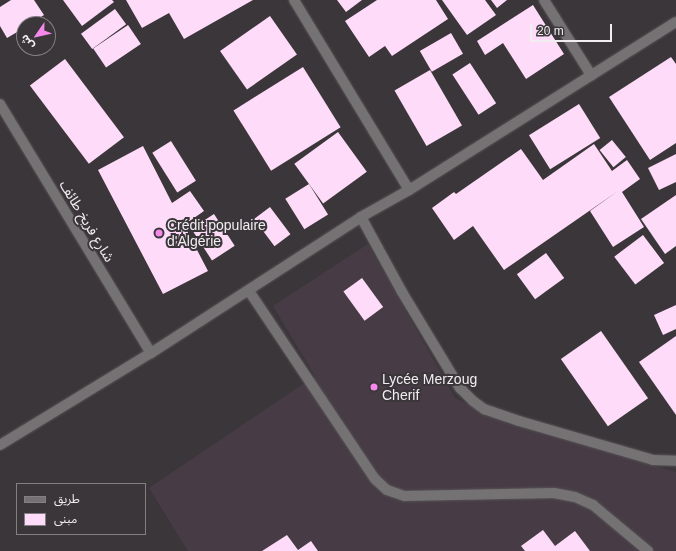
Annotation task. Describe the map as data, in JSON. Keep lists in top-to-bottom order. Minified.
{"streets":{"street":["شارع فريخ طائف"]},"places":["Crédit populaire d'Algérie","Lycée Merzoug Cherif"],"legend":["طريق","مبنى"],"scale_bar":"20 m","north":"bottom left"}
